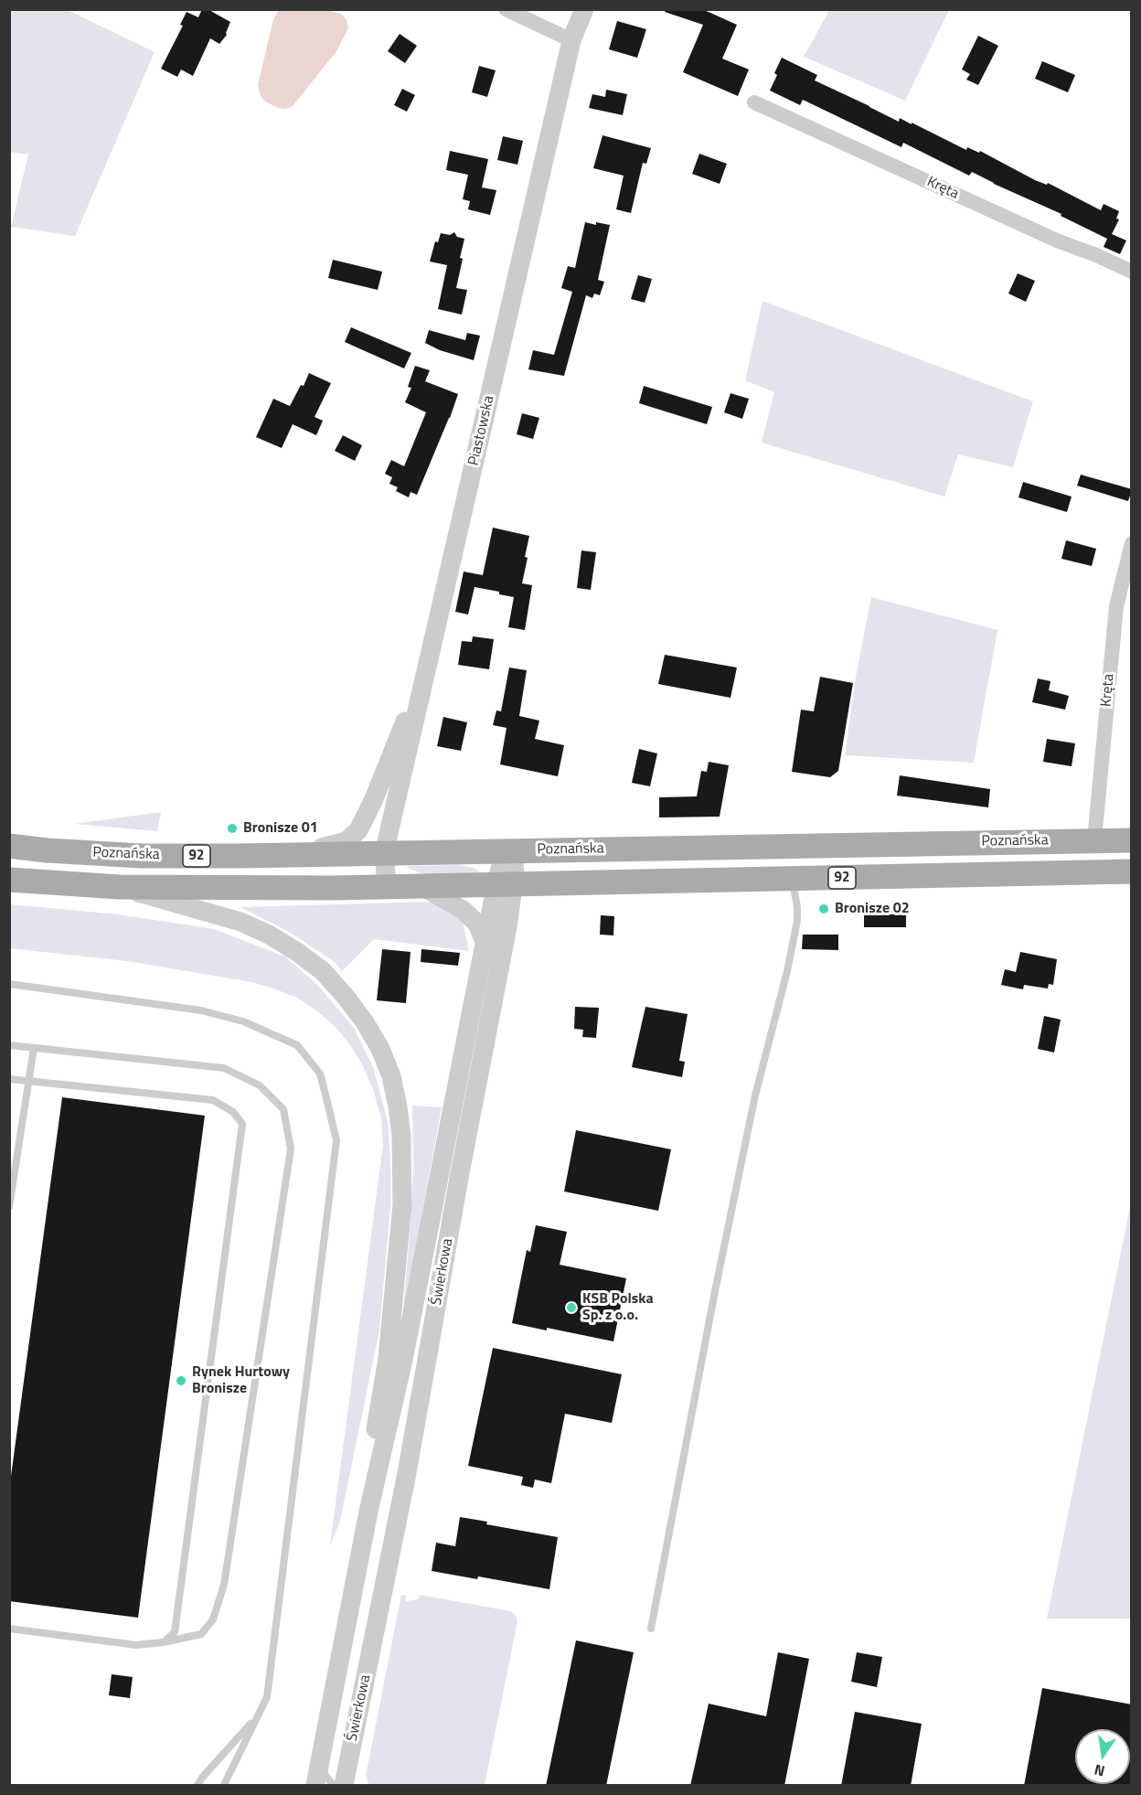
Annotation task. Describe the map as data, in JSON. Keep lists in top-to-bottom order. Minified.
{"streets":{"main road":["Poznańska","92"],"street":["Kręta","Piastowska","Świerkowa"]},"crossings":[["Kręta","Poznańska"],["Piastowska","Poznańska"],["Piastowska","92"],["Poznańska","Świerkowa"],["92","Świerkowa"]],"places":["Bronisze 01","Bronisze 02","KSB Polska Sp. z o.o.","Rynek Hurtowy Bronisze"],"north":"bottom"}
